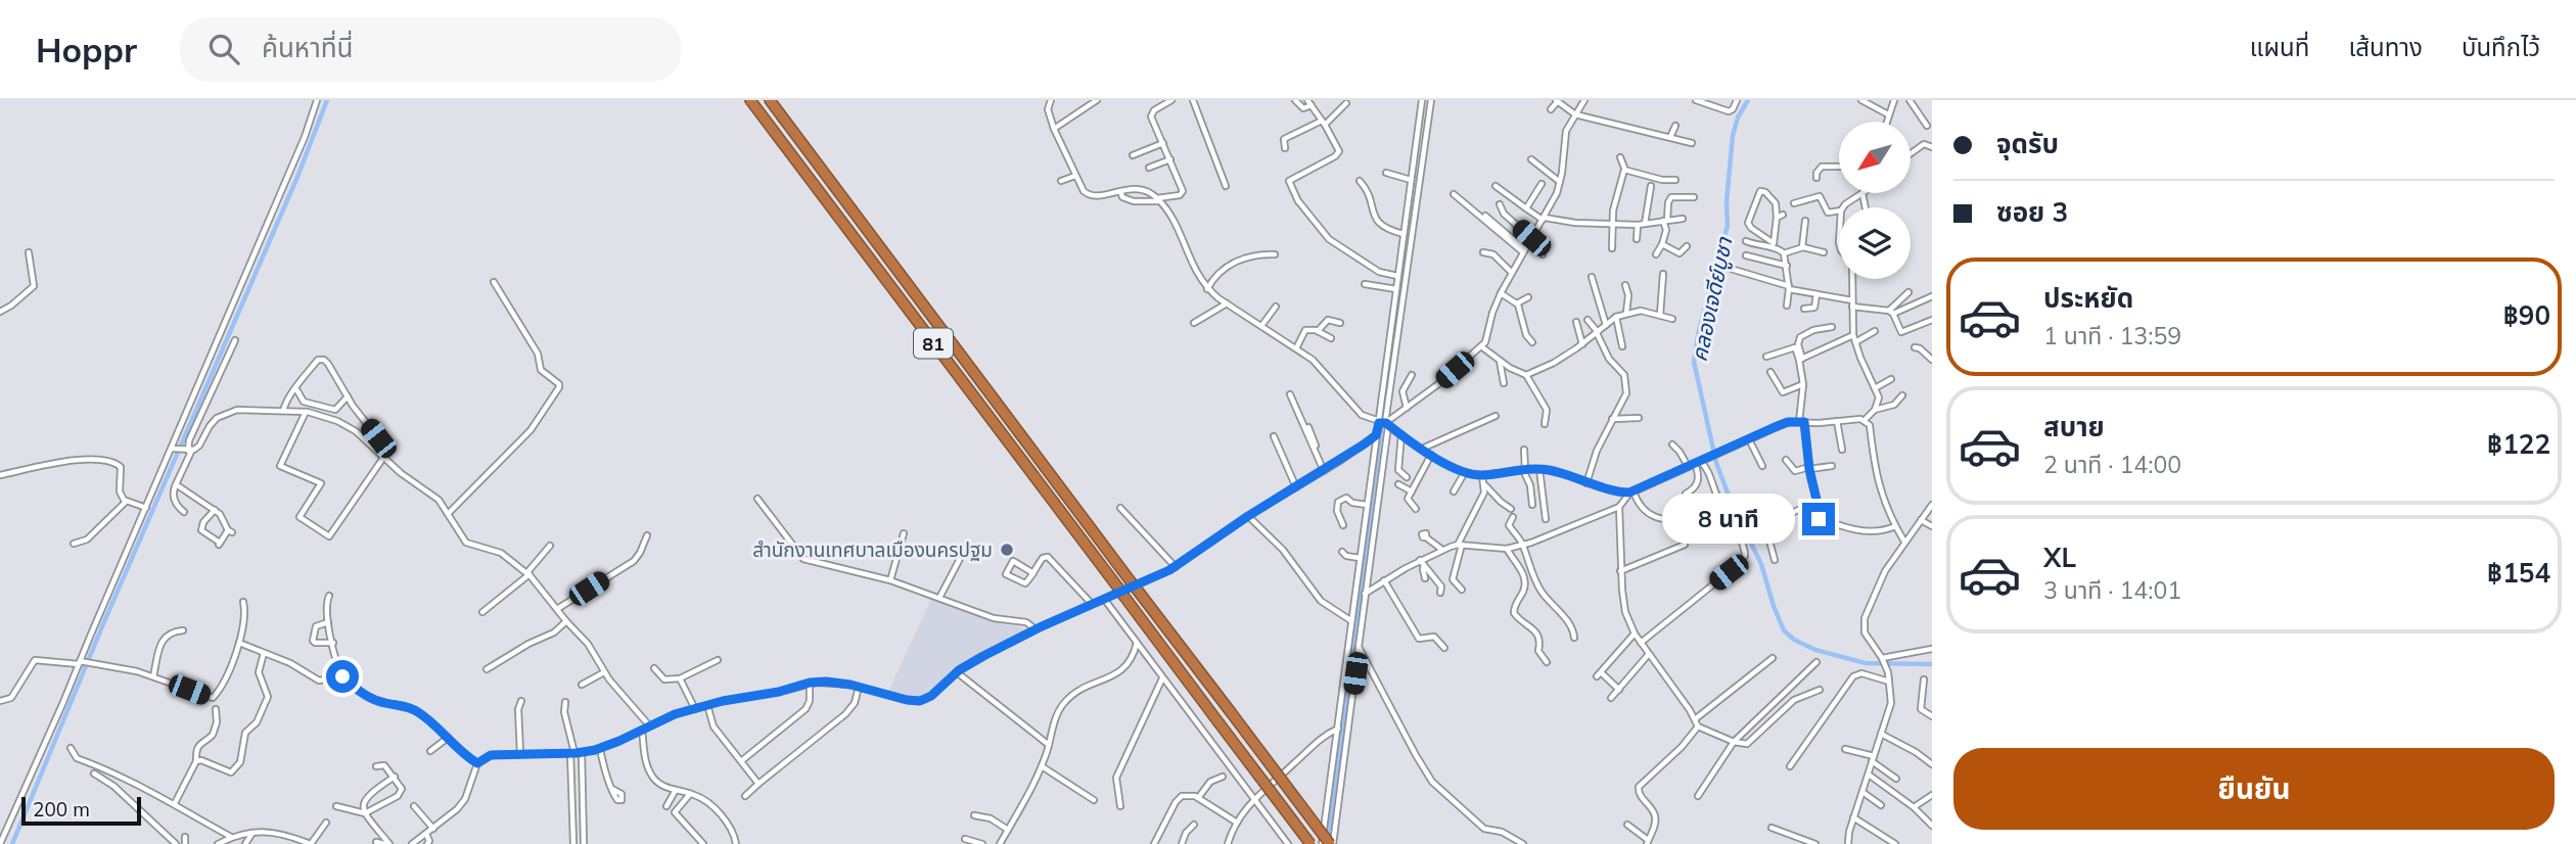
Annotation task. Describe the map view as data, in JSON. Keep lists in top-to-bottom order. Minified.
{"streets":{"highway":["81"]},"water":["คลองเจดีย์บูชา"],"places":["สำนักงานเทศบาลเมืองนครปฐม"],"scale_bar":"200 m","north":"bottom left","page":{"header":"Hoppr","search":"ค้นหาที่นี่","nav":["แผนที่","เส้นทาง","บันทึกไว้"],"banner":["จุดรับ","ซอย 3"],"list":[{"name":"ประหยัด","note":"1 นาที · 13:59","value":"฿90"},{"name":"สบาย","note":"2 นาที · 14:00","value":"฿122"},{"name":"XL","note":"3 นาที · 14:01","value":"฿154"}],"bubble":"8 นาที","buttons":"ยืนยัน","scale":"200 m"}}
